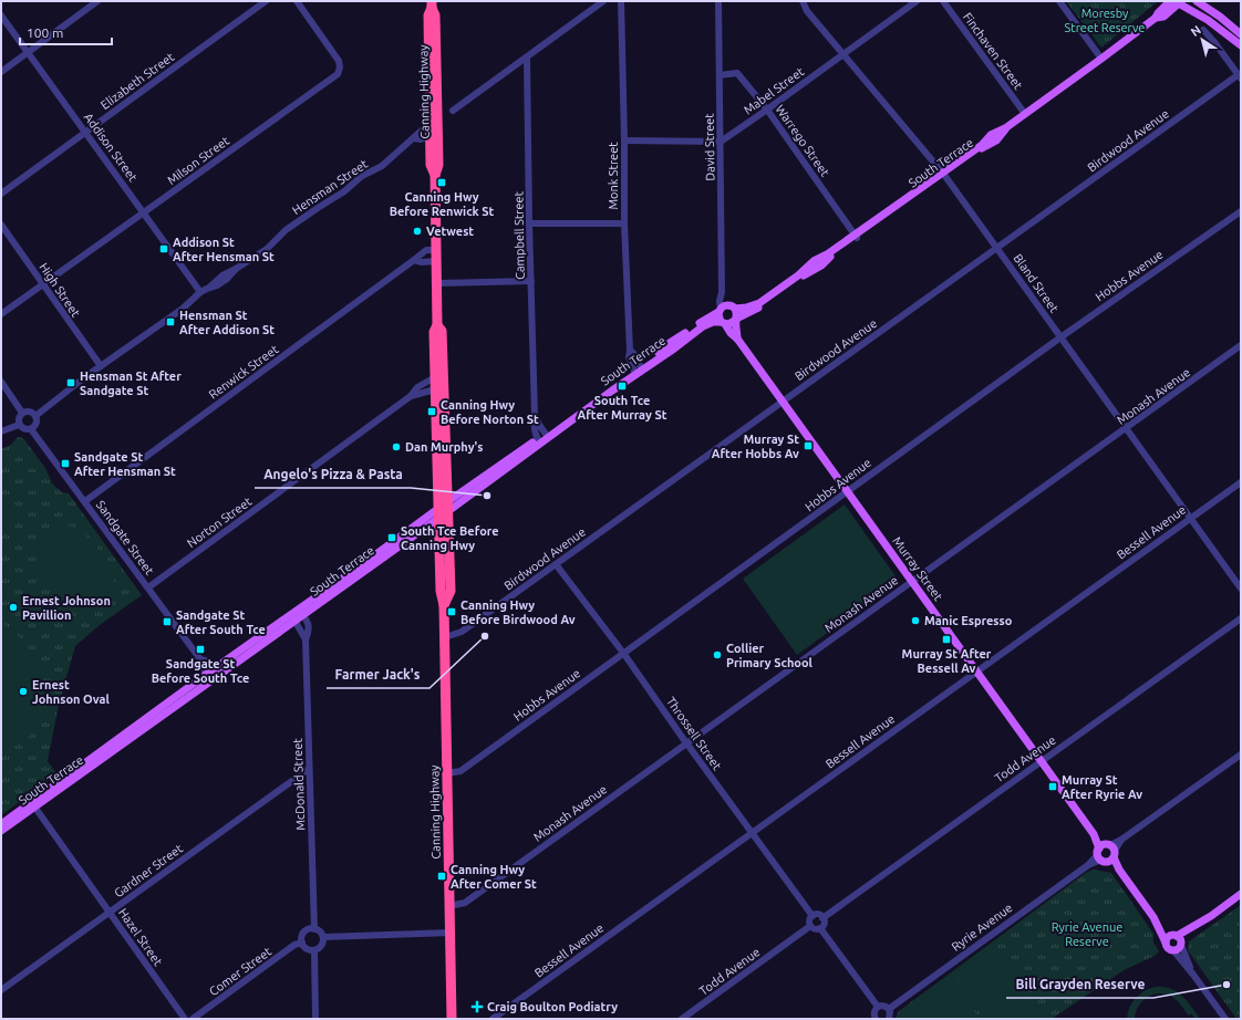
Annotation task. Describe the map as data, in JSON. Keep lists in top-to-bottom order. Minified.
{"streets":{"highway":["Canning Highway"],"main road":["South Terrace","Murray Street"],"street":["Finchaven Street","Elizabeth Street","Mabel Street","Warrego Street","Birdwood Avenue","Addison Street","David Street","Milson Street","Monk Street","Hensman Street","Campbell Street","Hobbs Avenue","Bland Street","High Street","Renwick Street","Monash Avenue","Norton Street","Bessell Avenue","Sandgate Street","Throssell Street","Todd Avenue","McDonald Street","Gardner Street","Ryrie Avenue","Hazel Street","Comer Street"]},"crossings":[["Finchaven Street","South Terrace"],["Elizabeth Street","Addison Street"],["Mabel Street","Warrego Street"],["Mabel Street","David Street"],["Mabel Street","Bland Street"],["Canning Highway","Birdwood Avenue"],["Canning Highway","South Terrace"],["Canning Highway","Hensman Street"],["Canning Highway","Hobbs Avenue"],["Canning Highway","Renwick Street"],["Canning Highway","Monash Avenue"],["Canning Highway","Norton Street"],["Warrego Street","David Street"],["Warrego Street","South Terrace"],["Birdwood Avenue","Bland Street"],["Birdwood Avenue","Murray Street"],["Birdwood Avenue","Throssell Street"],["Addison Street","Milson Street"],["Addison Street","Hensman Street"],["David Street","South Terrace"],["David Street","Murray Street"],["Milson Street","High Street"],["South Terrace","Monk Street"],["South Terrace","Campbell Street"],["South Terrace","Bland Street"],["South Terrace","Sandgate Street"],["South Terrace","Murray Street"],["South Terrace","McDonald Street"],["South Terrace","Hazel Street"],["Hensman Street","High Street"],["Hensman Street","Sandgate Street"],["Hobbs Avenue","Bland Street"],["Hobbs Avenue","Murray Street"],["Hobbs Avenue","Throssell Street"],["Bland Street","Monash Avenue"],["Bland Street","Bessell Avenue"],["Renwick Street","Sandgate Street"],["Monash Avenue","Murray Street"],["Monash Avenue","Throssell Street"],["Norton Street","Sandgate Street"],["Bessell Avenue","Murray Street"],["Bessell Avenue","Throssell Street"],["Murray Street","Todd Avenue"],["Murray Street","Ryrie Avenue"],["Throssell Street","Todd Avenue"],["McDonald Street","Gardner Street"],["McDonald Street","Comer Street"],["Gardner Street","Hazel Street"]],"parks":["Moresby Street Reserve","Ryrie Avenue Reserve"],"places":{"transit":["Canning Hwy Before Renwick St","Addison St After Hensman St","Hensman St After Addison St","Hensman St After Sandgate St","South Tce After Murray St","Canning Hwy Before Norton St","Murray St After Hobbs Av","Sandgate St After Hensman St","South Tce Before Canning Hwy","Canning Hwy Before Birdwood Av","Sandgate St After South Tce","Murray St After Bessell Av","Sandgate St Before South Tce","Murray St After Ryrie Av","Canning Hwy After Comer St"],"other":["Vetwest","Dan Murphy's","Angelo's Pizza & Pasta","Ernest Johnson Pavillion","Manic Espresso","Farmer Jack's","Collier Primary School","Ernest Johnson Oval","Bill Grayden Reserve"],"health":["Craig Boulton Podiatry"]},"scale_bar":"100 m","north":"top left"}
